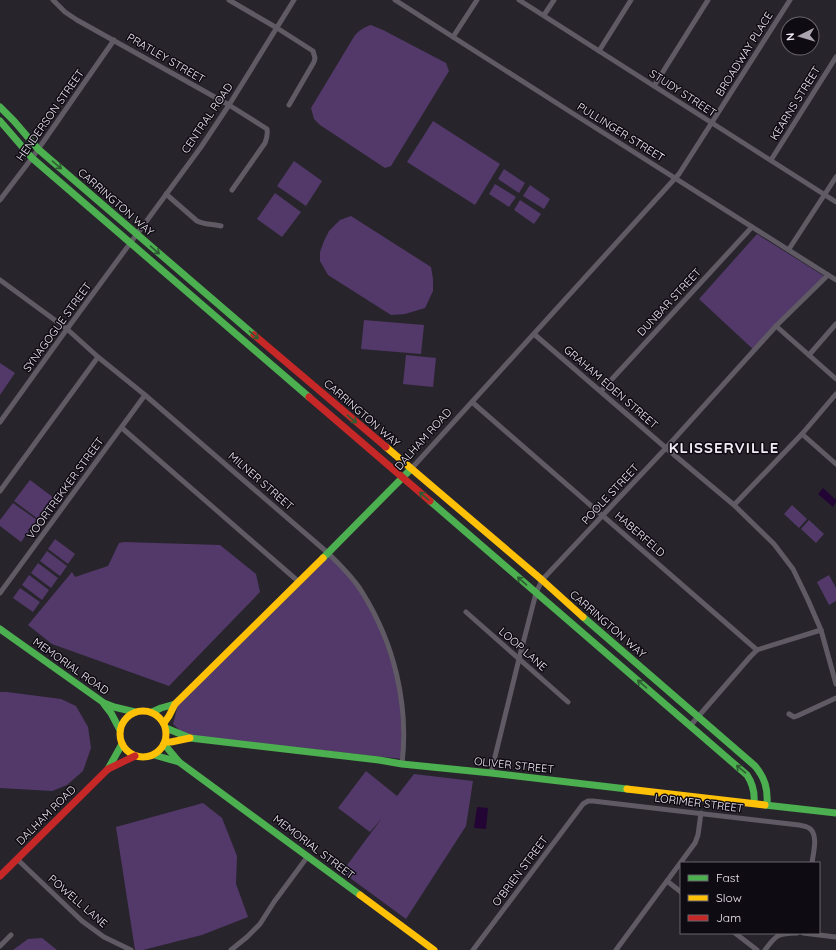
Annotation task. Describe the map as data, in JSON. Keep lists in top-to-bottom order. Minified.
{"streets":{"main road":["CARRINGTON WAY","DALHAM ROAD","MEMORIAL ROAD","OLIVER STREET","MEMORIAL STREET"],"street":["BROADWAY PLACE","PRATLEY STREET","STUDY STREET","KEARNS STREET","HENDERSON STREET","CENTRAL ROAD","PULLINGER STREET","DUNBAR STREET","SYNAGOGUE STREET","GRAHAM EDEN STREET","MILNER STREET","VOORTREKKER STREET","POOLE STREET","HABERFELD","LOOP LANE","LORIMER STREET","O'BRIEN STREET","POWELL LANE"]},"crossings":[["BROADWAY PLACE","STUDY STREET"],["BROADWAY PLACE","PULLINGER STREET"],["BROADWAY PLACE","DALHAM ROAD"],["PRATLEY STREET","HENDERSON STREET"],["PRATLEY STREET","CENTRAL ROAD"],["STUDY STREET","KEARNS STREET"],["HENDERSON STREET","CARRINGTON WAY"],["CENTRAL ROAD","CARRINGTON WAY"],["CENTRAL ROAD","SYNAGOGUE STREET"],["PULLINGER STREET","DUNBAR STREET"],["PULLINGER STREET","DALHAM ROAD"],["PULLINGER STREET","POOLE STREET"],["CARRINGTON WAY","SYNAGOGUE STREET"],["CARRINGTON WAY","DALHAM ROAD"],["CARRINGTON WAY","POOLE STREET"],["CARRINGTON WAY","OLIVER STREET"],["DUNBAR STREET","GRAHAM EDEN STREET"],["SYNAGOGUE STREET","MILNER STREET"],["GRAHAM EDEN STREET","DALHAM ROAD"],["GRAHAM EDEN STREET","POOLE STREET"],["DALHAM ROAD","MILNER STREET"],["DALHAM ROAD","HABERFELD"],["DALHAM ROAD","MEMORIAL ROAD"],["DALHAM ROAD","OLIVER STREET"],["DALHAM ROAD","MEMORIAL STREET"],["DALHAM ROAD","POWELL LANE"],["MILNER STREET","VOORTREKKER STREET"],["MILNER STREET","OLIVER STREET"],["POOLE STREET","HABERFELD"],["POOLE STREET","LOOP LANE"],["POOLE STREET","OLIVER STREET"],["MEMORIAL ROAD","OLIVER STREET"],["MEMORIAL ROAD","MEMORIAL STREET"],["OLIVER STREET","MEMORIAL STREET"],["LORIMER STREET","O'BRIEN STREET"]],"districts":["KLISSERVILLE"],"legend":["Fast","Slow","Jam"],"north":"left"}
